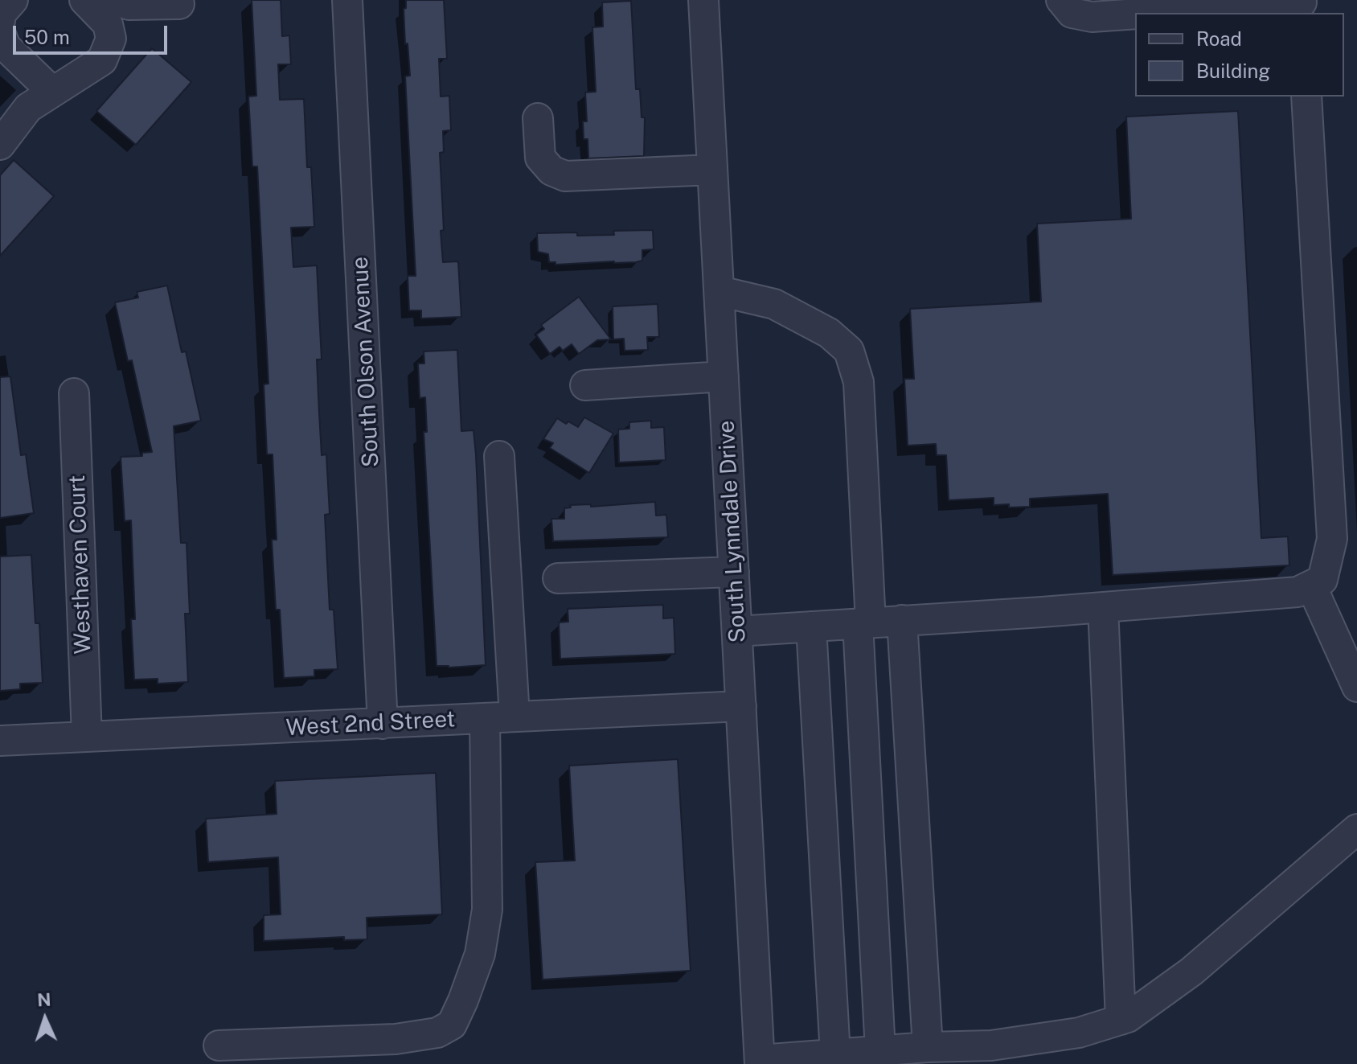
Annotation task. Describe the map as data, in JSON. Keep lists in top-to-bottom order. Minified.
{"streets":{"street":["South Olson Avenue","South Lynndale Drive","Westhaven Court","West 2nd Street"]},"crossings":[["South Olson Avenue","West 2nd Street"],["South Lynndale Drive","West 2nd Street"],["Westhaven Court","West 2nd Street"]],"legend":["Road","Building"],"scale_bar":"50 m","north":"top"}
